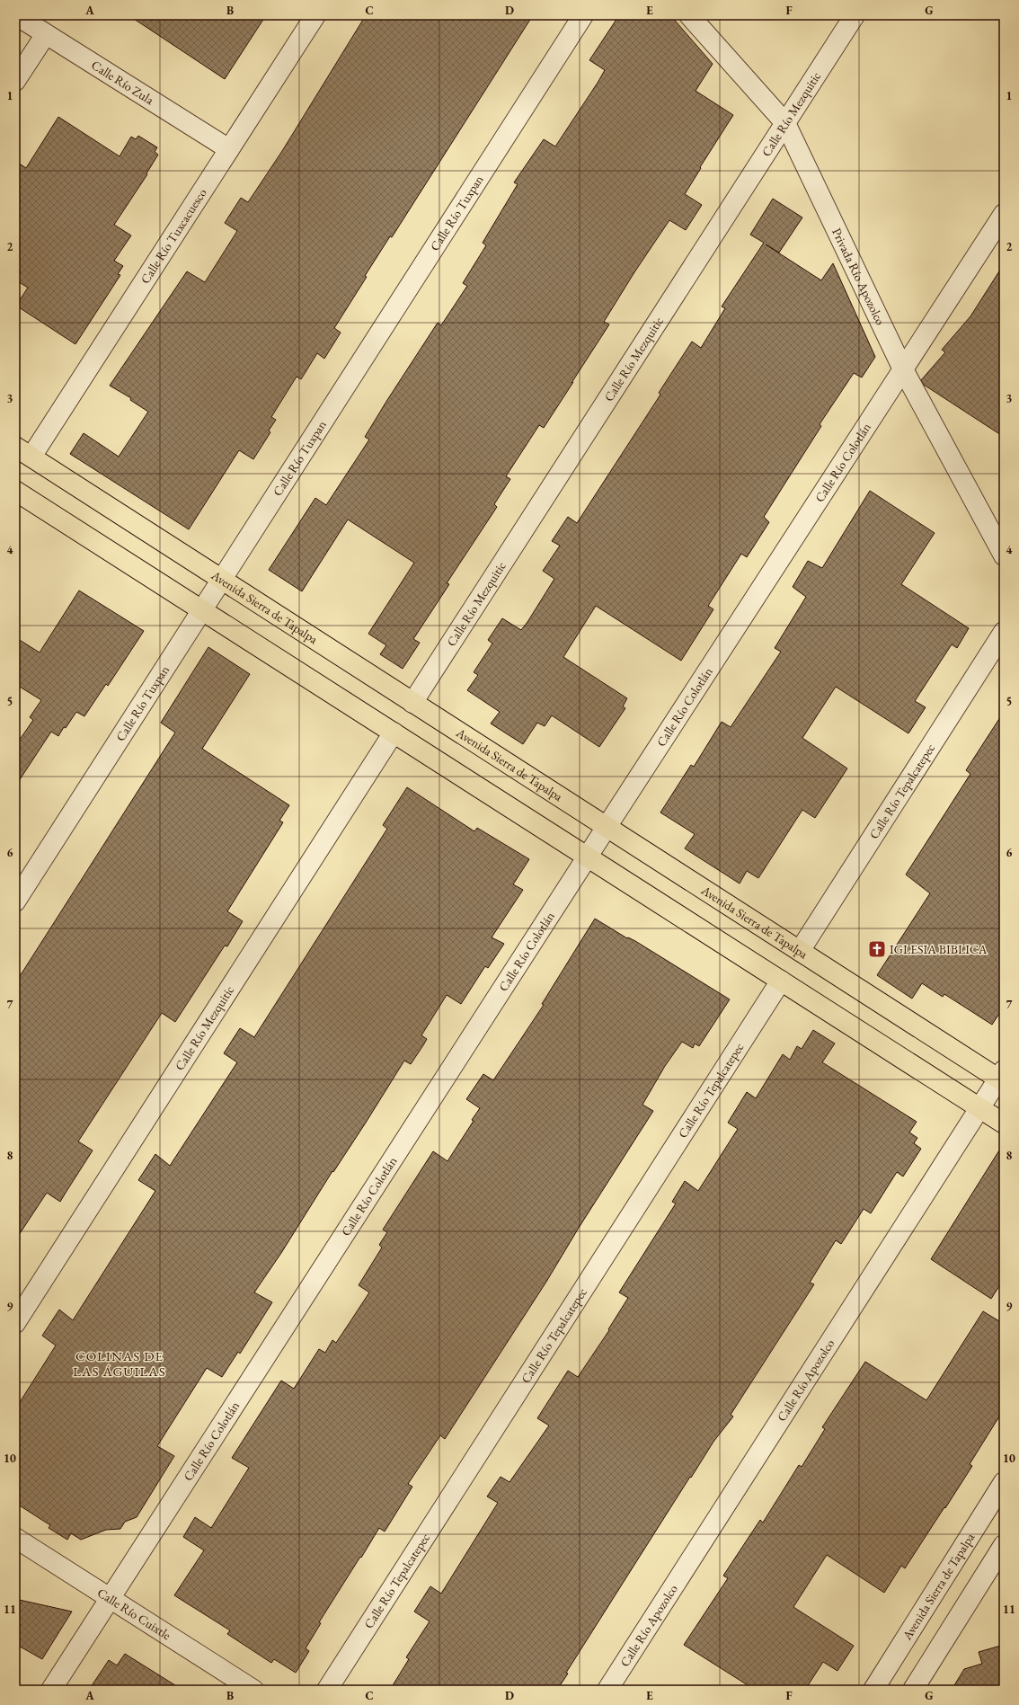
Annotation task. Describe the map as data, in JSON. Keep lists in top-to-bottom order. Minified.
{"streets":{"main road":["Avenida Sierra de Tapalpa"],"street":["Calle Río Zula","Calle Río Mezquitic","Calle Río Tuxpan","Calle Río Tuxcacuesco","Privada Río Apozolco","Calle Río Colotlán","Calle Río Tepalcatepec","Calle Río Apozolco","Calle Río Cuixtle"]},"crossings":[["Calle Río Zula","Calle Río Tuxcacuesco"],["Calle Río Mezquitic","Privada Río Apozolco"],["Calle Río Mezquitic","Avenida Sierra de Tapalpa"],["Calle Río Tuxpan","Avenida Sierra de Tapalpa"],["Calle Río Tuxcacuesco","Avenida Sierra de Tapalpa"],["Privada Río Apozolco","Calle Río Colotlán"],["Calle Río Colotlán","Avenida Sierra de Tapalpa"],["Calle Río Colotlán","Calle Río Cuixtle"],["Avenida Sierra de Tapalpa","Calle Río Tepalcatepec"],["Avenida Sierra de Tapalpa","Calle Río Apozolco"]],"districts":["COLINAS DE LAS ÁGUILAS"],"places":{"church":["IGLESIA BIBLICA"]},"grid":{"columns":["A","B","C","D","E","F","G"],"rows":["1","2","3","4","5","6","7","8","9","10","11"]}}
